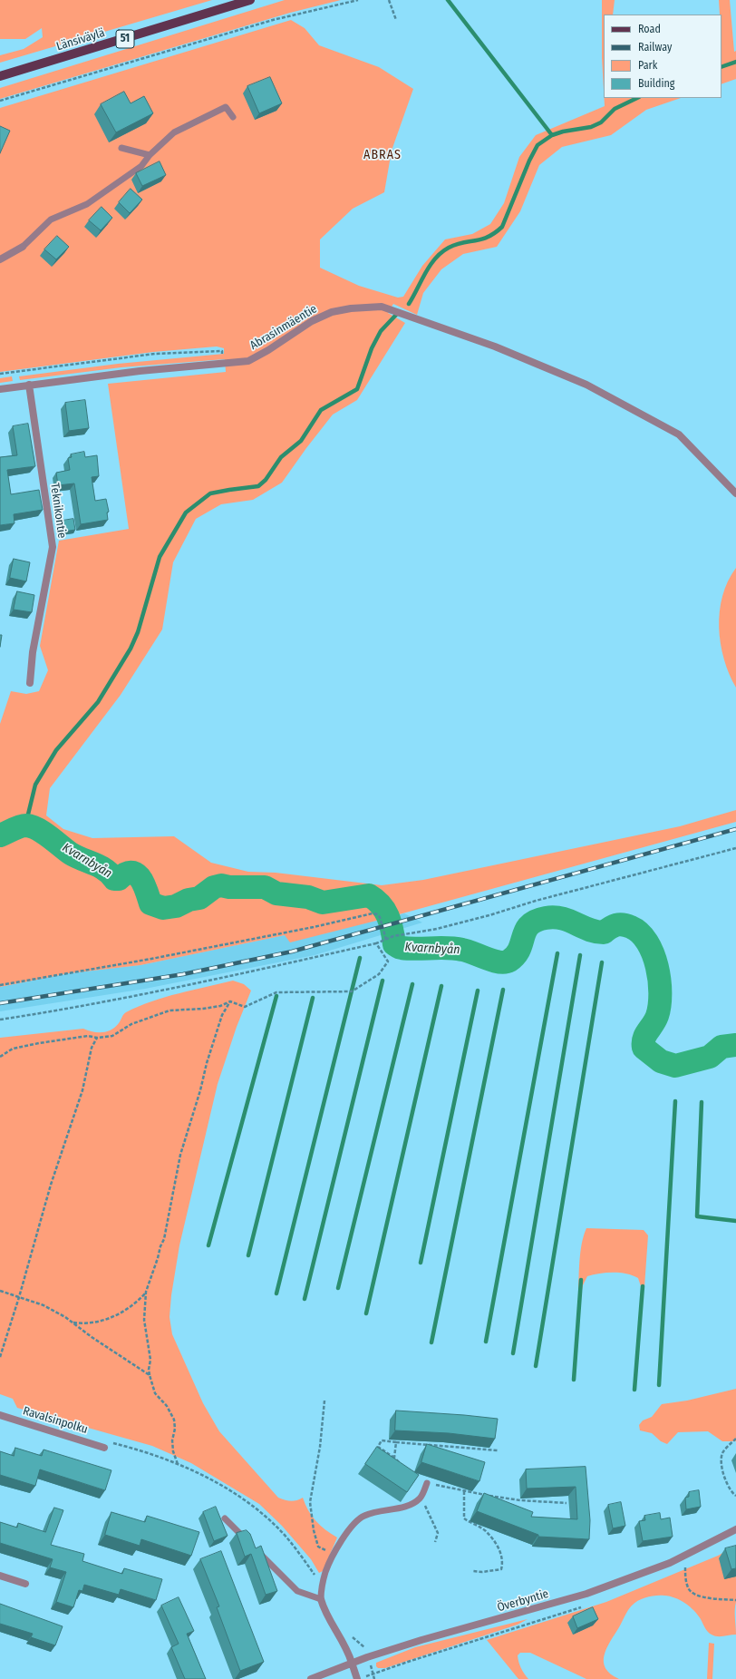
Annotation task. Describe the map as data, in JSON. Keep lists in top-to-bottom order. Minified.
{"streets":{"main road":["51","Länsiväylä"],"street":["Abrasinmäentie","Teknikontie","Ravalsinpolku","Överbyntie"]},"crossings":[["Abrasinmäentie","Teknikontie"]],"districts":["ABRAS"],"water":["Kvarnbyån"],"legend":["Road","Railway","Park","Building"]}
